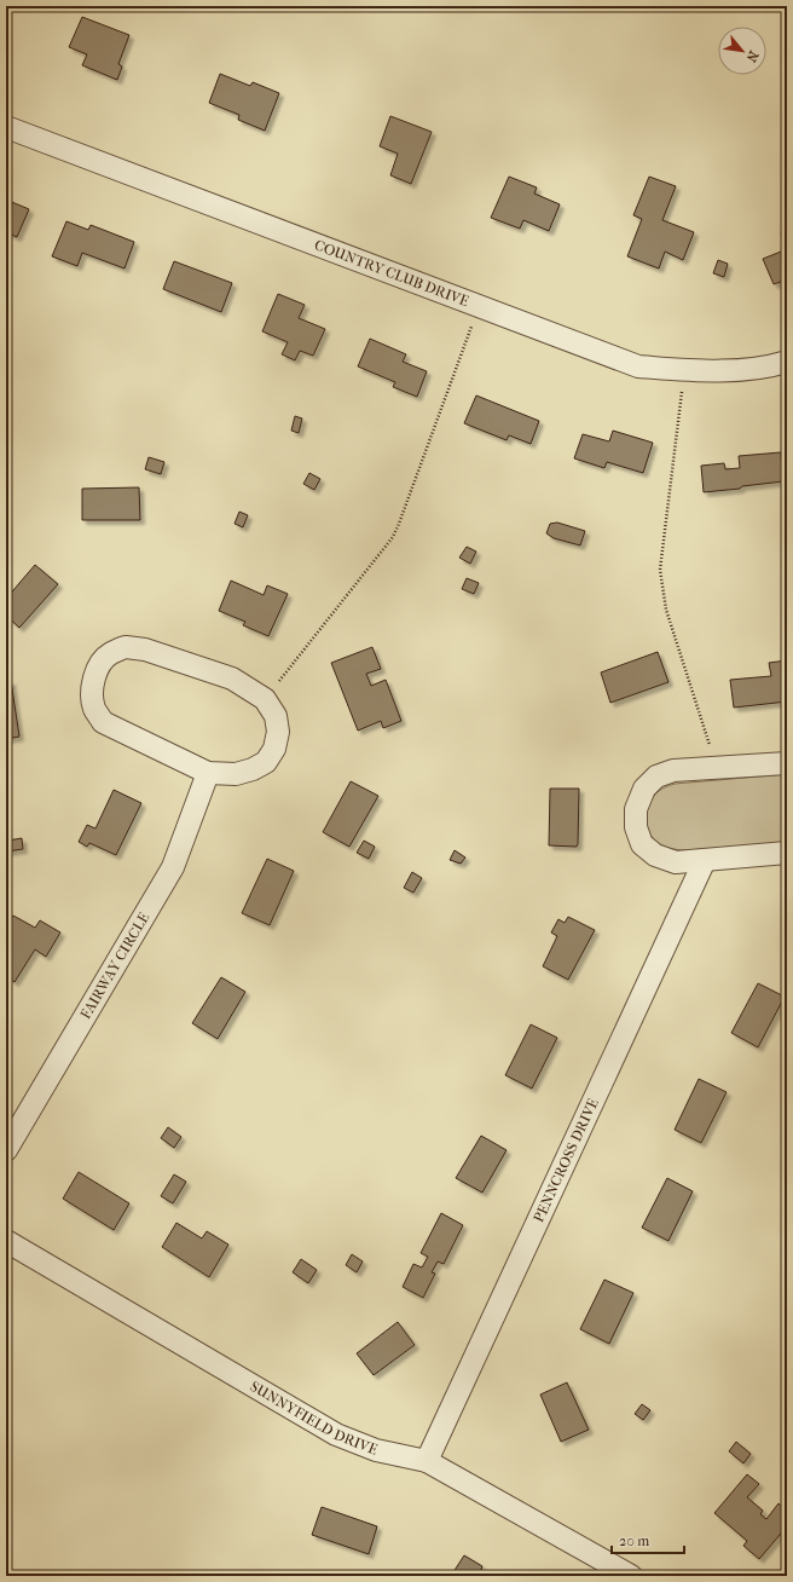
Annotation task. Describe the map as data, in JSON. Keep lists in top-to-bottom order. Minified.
{"streets":{"street":["COUNTRY CLUB DRIVE","FAIRWAY CIRCLE","PENNCROSS DRIVE","SUNNYFIELD DRIVE"]},"crossings":[["PENNCROSS DRIVE","SUNNYFIELD DRIVE"]],"scale_bar":"20 m","north":"bottom right"}
